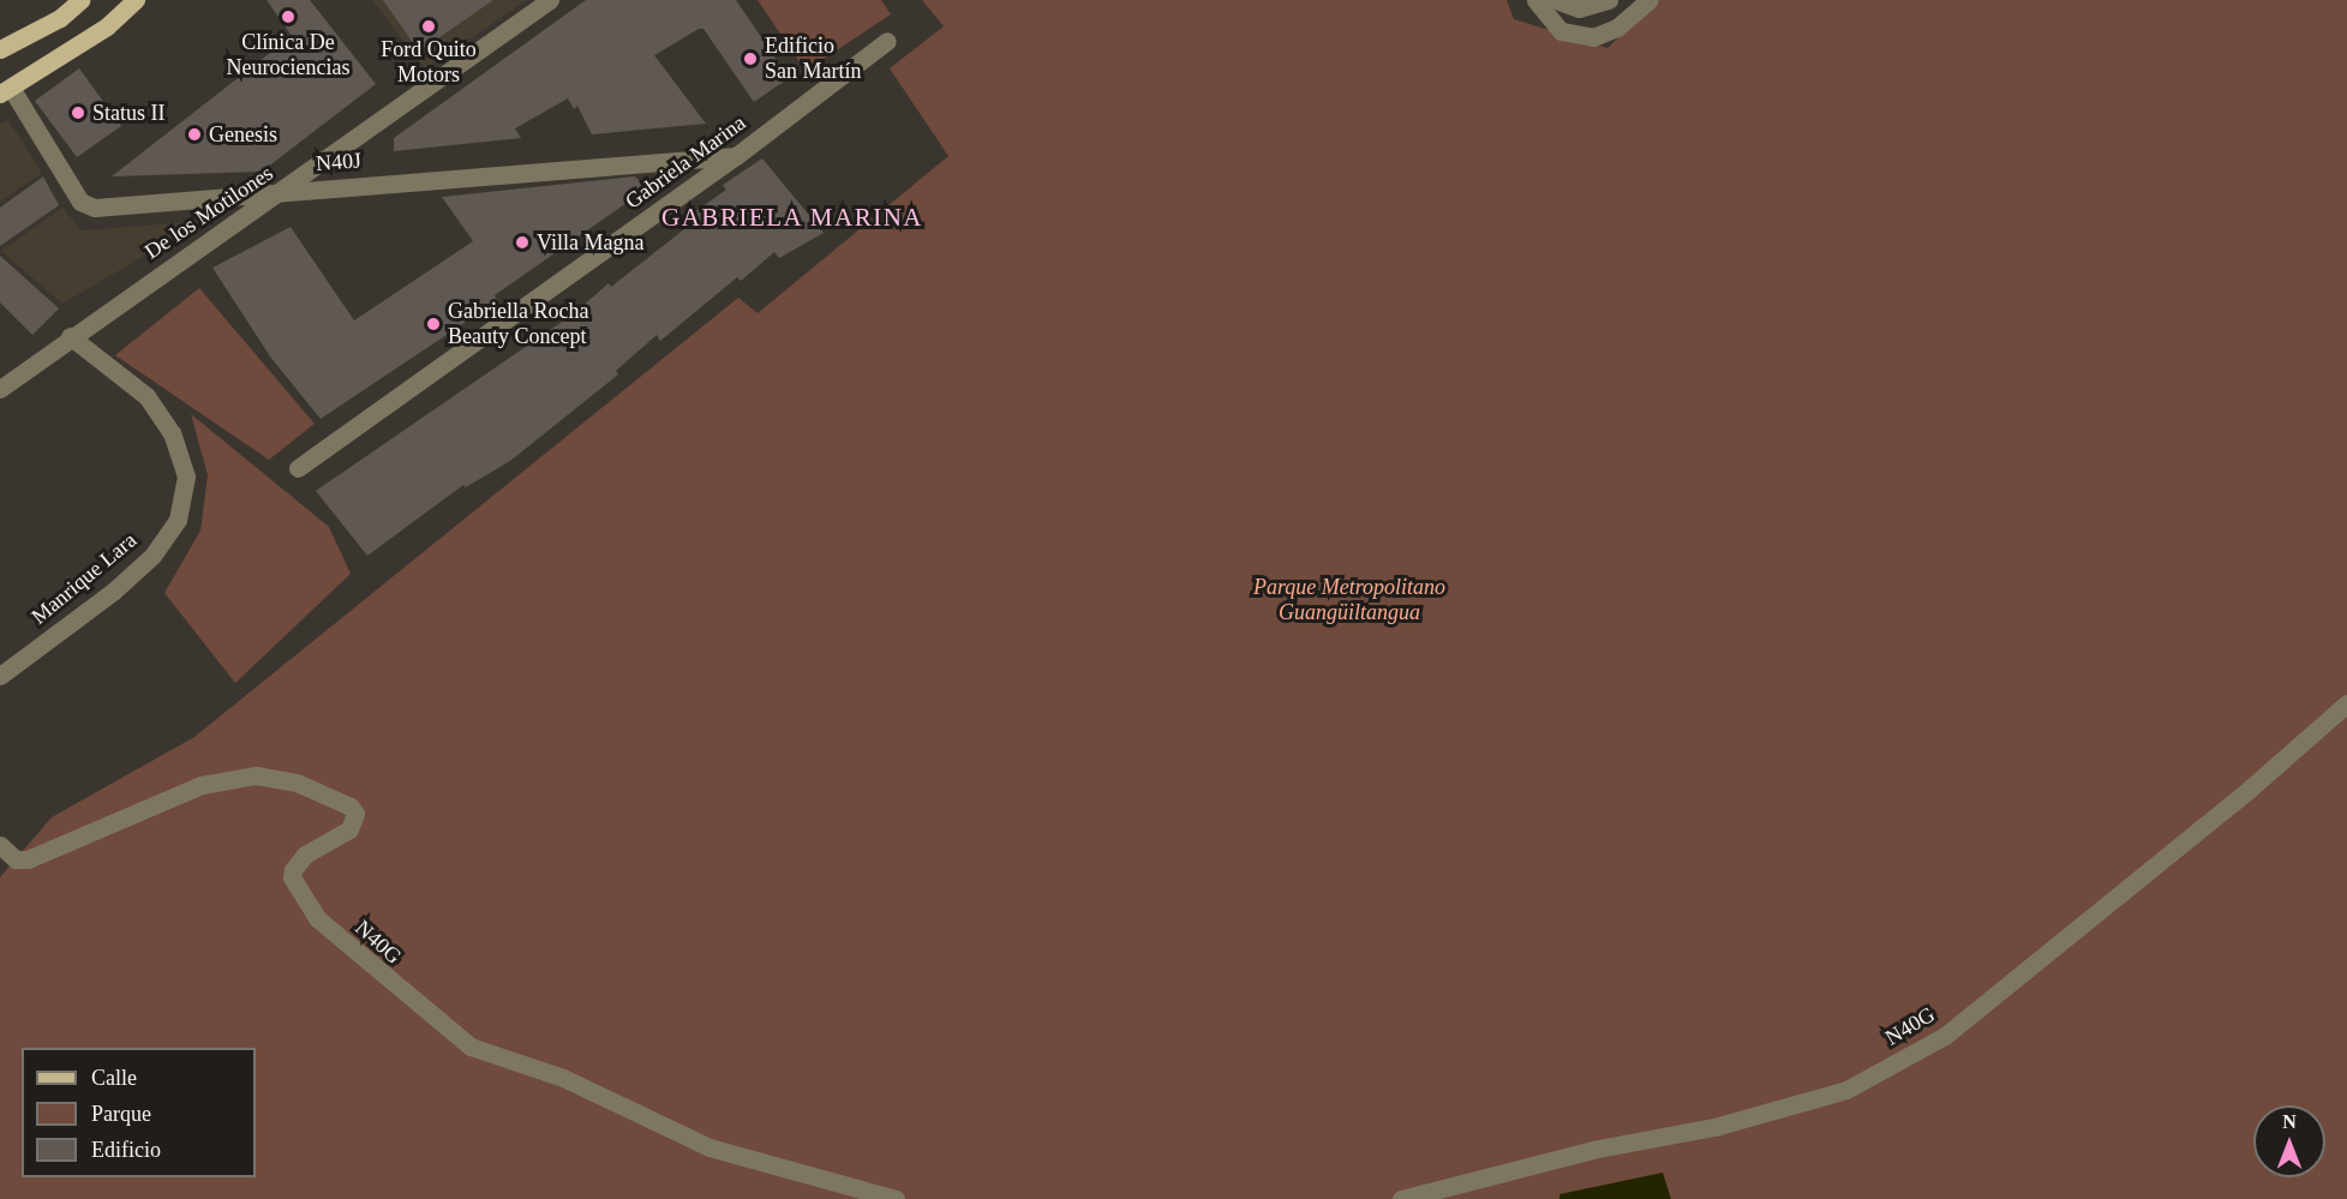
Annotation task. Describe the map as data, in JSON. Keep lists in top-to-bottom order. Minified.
{"streets":{"street":["N40J","Gabriela Marina","De los Motilones","Manrique Lara","N40G"]},"crossings":[["N40J","Gabriela Marina"],["N40J","De los Motilones"],["De los Motilones","Manrique Lara"]],"districts":["GABRIELA MARINA"],"parks":["Parque Metropolitano Guangüiltangua"],"places":["Clínica De Neurociencias","Ford Quito Motors","Edificio San Martín","Status II","Genesis","Villa Magna","Gabriella Rocha Beauty Concept"],"legend":["Calle","Parque","Edificio"],"north":"top"}
